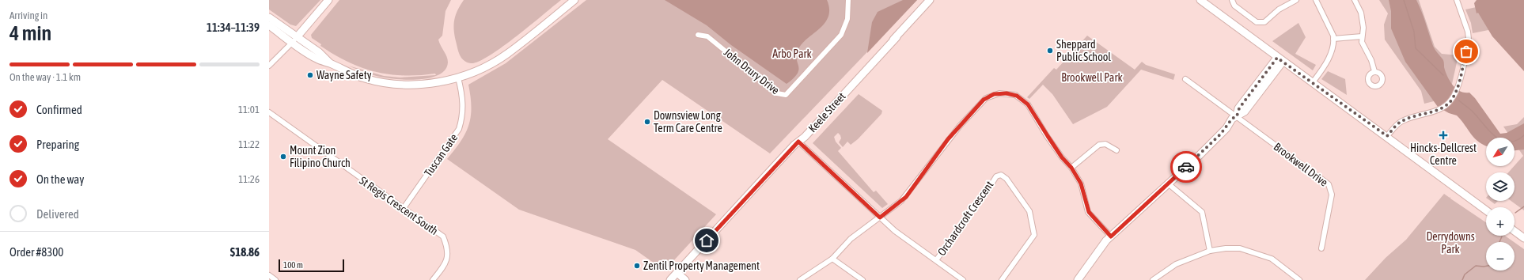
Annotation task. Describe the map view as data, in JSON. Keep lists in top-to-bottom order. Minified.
{"streets":{"main road":["Keele Street"],"street":["John Drury Drive","Tuscan Gate","Brookwell Drive","St Regis Crescent South","Orchardcroft Crescent"]},"crossings":[["Tuscan Gate","St Regis Crescent South"]],"parks":["Arbo Park","Brookwell Park","Derrydowns Park"],"places":{"other":["Sheppard Public School","Wayne Safety","Downsview Long Term Care Centre","Mount Zion Filipino Church","Zentil Property Management"],"health":["Hincks-Dellcrest Centre"]},"scale_bar":"100 m","north":"bottom left","page":{"heading":["4 min","Arriving in","11:34–11:39"],"panel":["Order #8300","$18.86"],"bar":"On the way · 1.1 km","list":[["Confirmed","11:01"],["Preparing","11:22"],["On the way","11:26"],"Delivered"],"map_buttons":["+","−"],"scale":"100 m"}}
